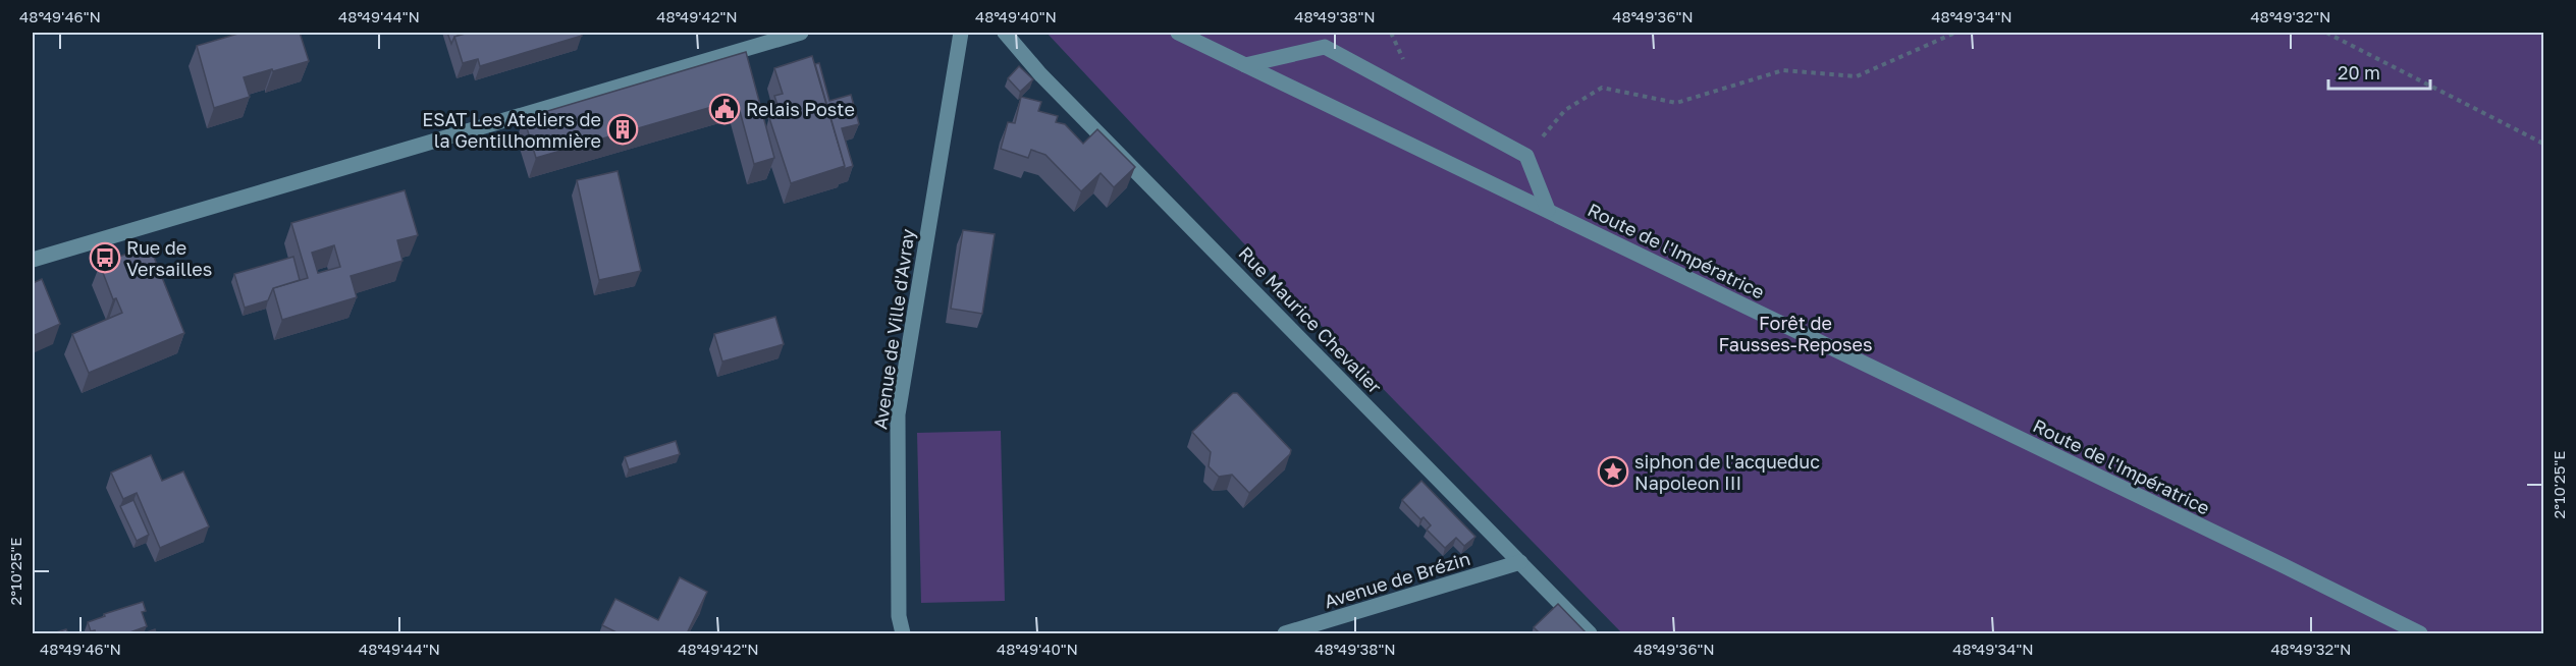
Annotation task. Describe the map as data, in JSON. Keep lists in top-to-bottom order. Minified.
{"streets":{"street":["Route de l'Impératrice","Rue Maurice Chevalier","Avenue de Ville d'Avray","Avenue de Brézin"]},"crossings":[["Rue Maurice Chevalier","Avenue de Brézin"]],"parks":["Forêt de Fausses-Reposes"],"places":{"public building":["Relais Poste"],"building":["ESAT Les Ateliers de la Gentillhommière"],"bus stop":["Rue de Versailles"],"place":["siphon de l'acqueduc Napoleon III"]},"scale_bar":"20 m","coordinates":["48°49'46\"N","48°49'44\"N","48°49'42\"N","48°49'40\"N","48°49'38\"N","48°49'36\"N","48°49'34\"N","48°49'32\"N","2°10'25\"E"]}
